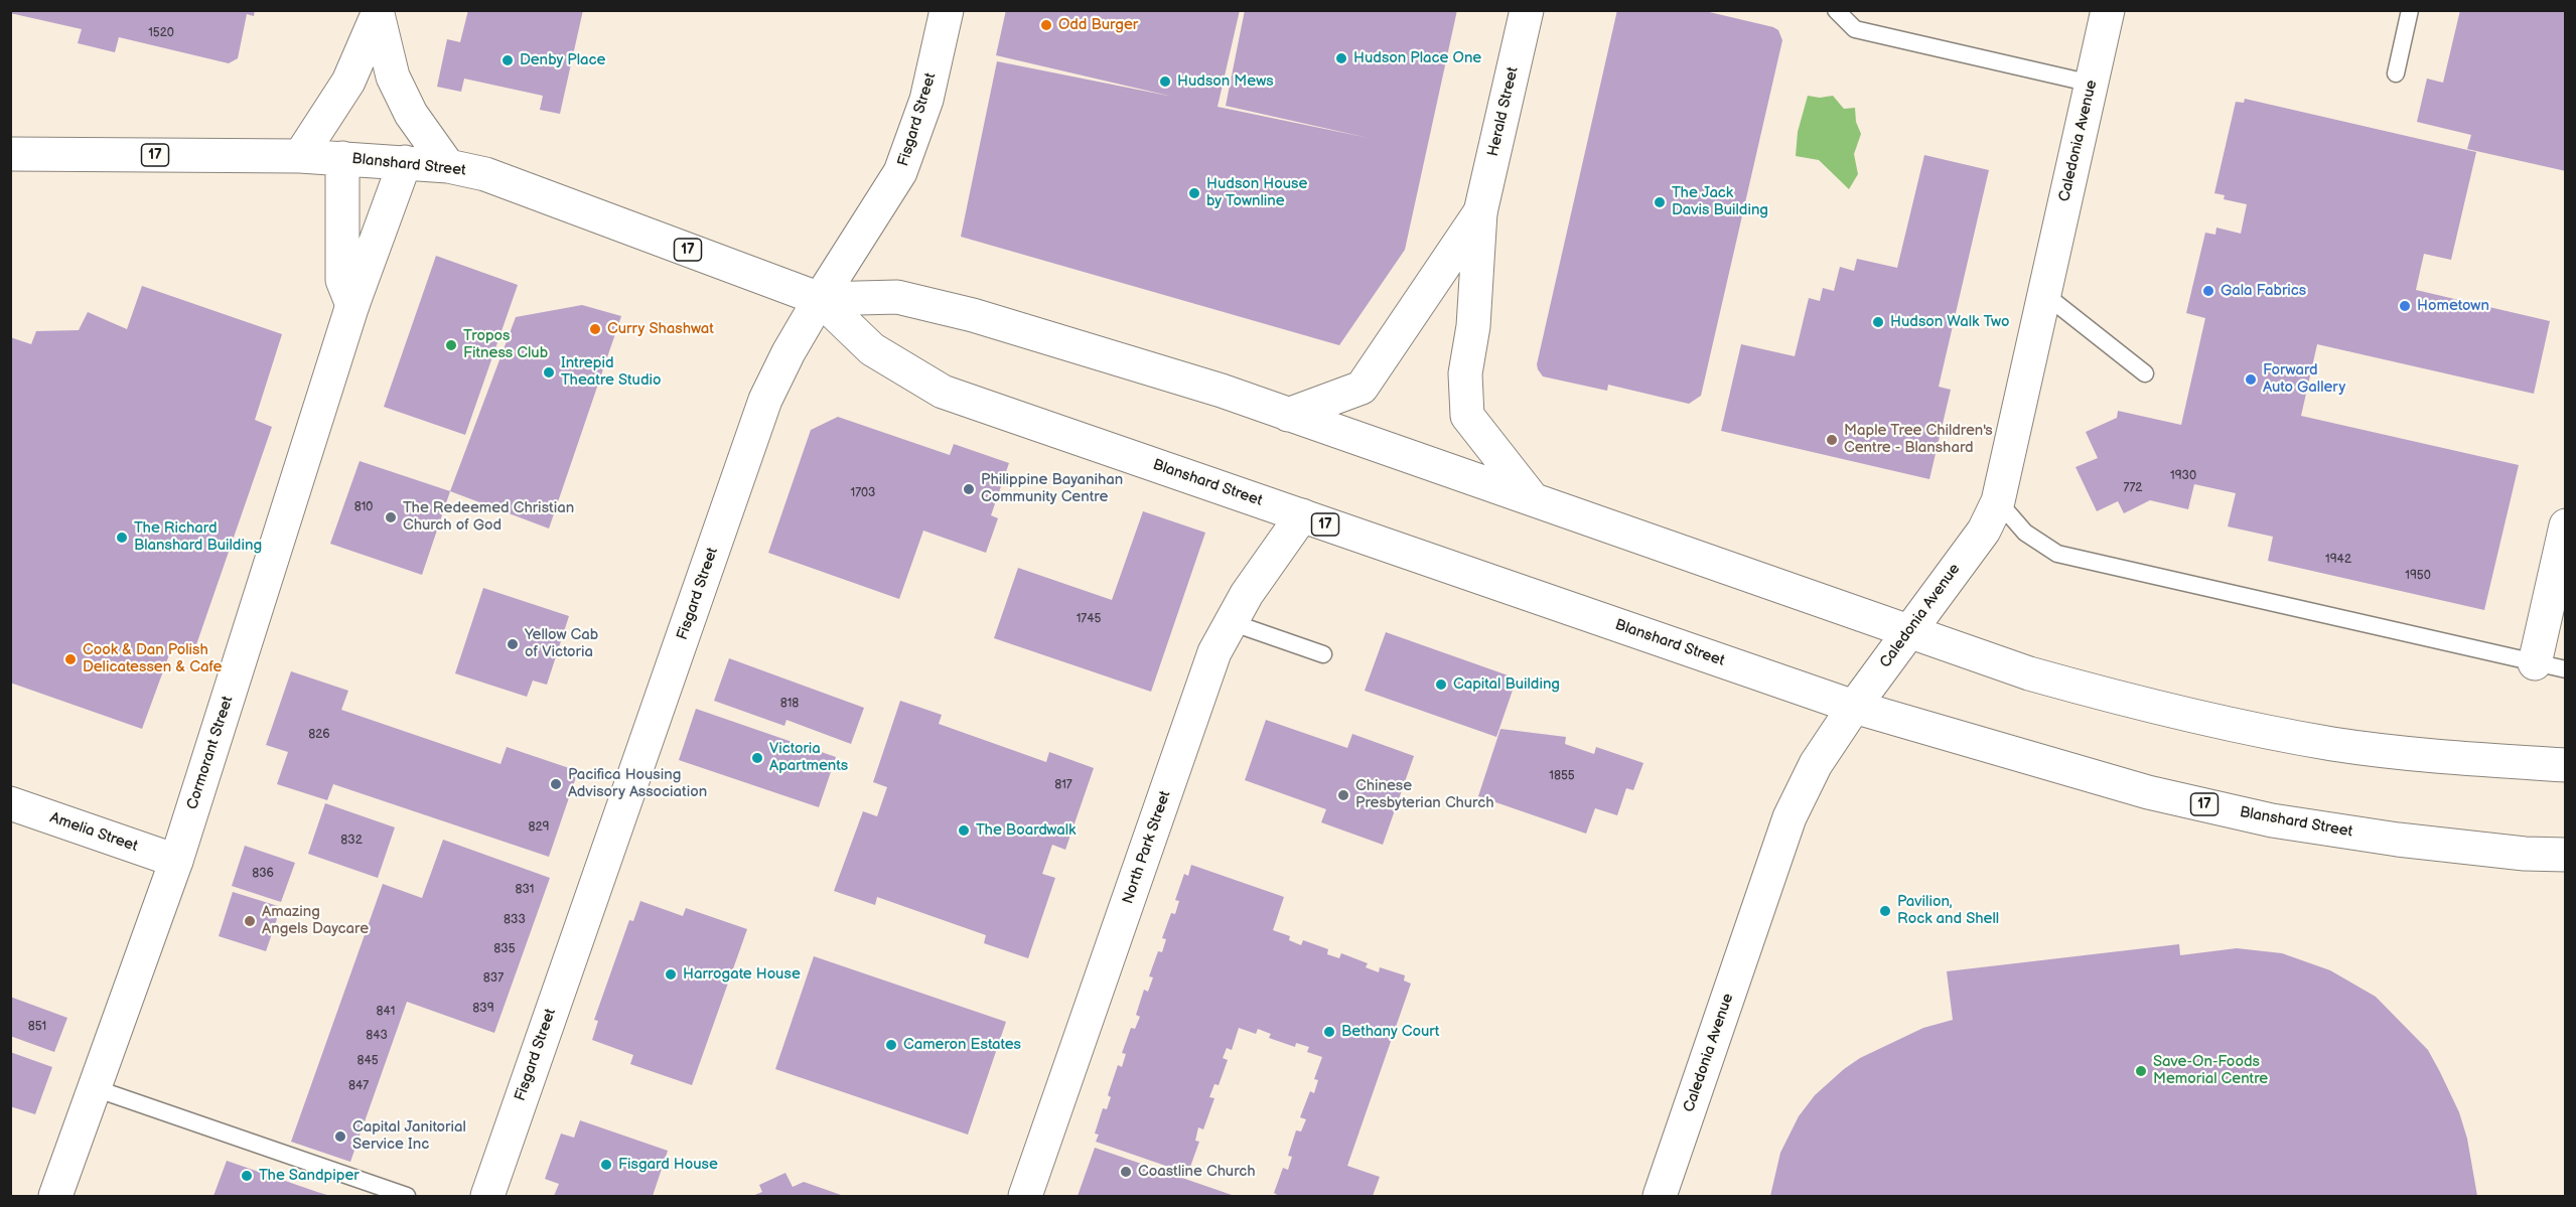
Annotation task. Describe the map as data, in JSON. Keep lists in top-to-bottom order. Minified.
{"streets":{"main road":["Herald Street","Fisgard Street","Caledonia Avenue","17","Blanshard Street","Cormorant Street","Amelia Street","North Park Street"]},"crossings":[["Fisgard Street","Blanshard Street"],["Caledonia Avenue","Blanshard Street"],["Blanshard Street","Cormorant Street"],["Blanshard Street","North Park Street"],["Cormorant Street","Amelia Street"]],"places":["Odd Burger","Hudson Place One","Denby Place","Hudson Mews","Hudson House by Townline","The Jack Davis Building","Gala Fabrics","Hometown","Hudson Walk Two","Curry Shashwat","Tropos Fitness Club","Intrepid Theatre Studio","Forward Auto Gallery","Maple Tree Children's Centre - Blanshard","Philippine Bayanihan Community Centre","The Redeemed Christian Church of God","The Richard Blanshard Building","Yellow Cab of Victoria","Cook & Dan Polish Delicatessen & Cafe","Capital Building","Victoria Apartments","Pacifica Housing Advisory Association","Chinese Presbyterian Church","The Boardwalk","Pavilion, Rock and Shell","Amazing Angels Daycare","Harrogate House","Bethany Court","Cameron Estates","Save-On-Foods Memorial Centre","Capital Janitorial Service Inc","Fisgard House","Coastline Church","The Sandpiper"],"house_numbers":["1520","1930","772","1703","810","1942","1950","1745","818","826","1855","817","829","832","836","831","833","835","837","839","841","851","843","845","847"]}
